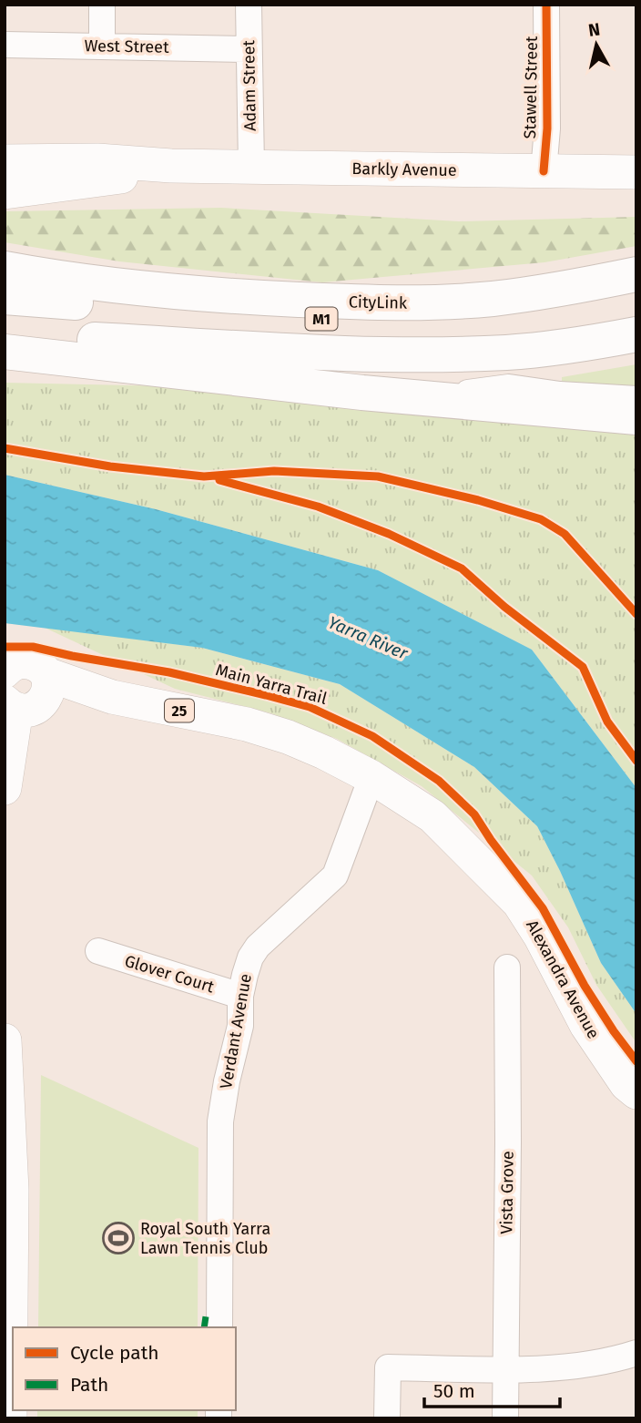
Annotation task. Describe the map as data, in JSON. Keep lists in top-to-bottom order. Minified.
{"streets":{"highway":["CityLink","M1"],"main road":["Barkly Avenue","25","Alexandra Avenue"],"street":["West Street","Adam Street","Stawell Street","Glover Court","Verdant Avenue","Vista Grove"],"cycle path":["Main Yarra Trail"]},"crossings":[["West Street","Adam Street"],["Adam Street","Barkly Avenue"],["Stawell Street","Barkly Avenue"],["25","Alexandra Avenue"],["Glover Court","Verdant Avenue"],["Alexandra Avenue","Verdant Avenue"]],"water":["Yarra River"],"places":{"sports":["Royal South Yarra Lawn Tennis Club"]},"legend":["Cycle path","Path"],"scale_bar":"50 m","north":"top"}
